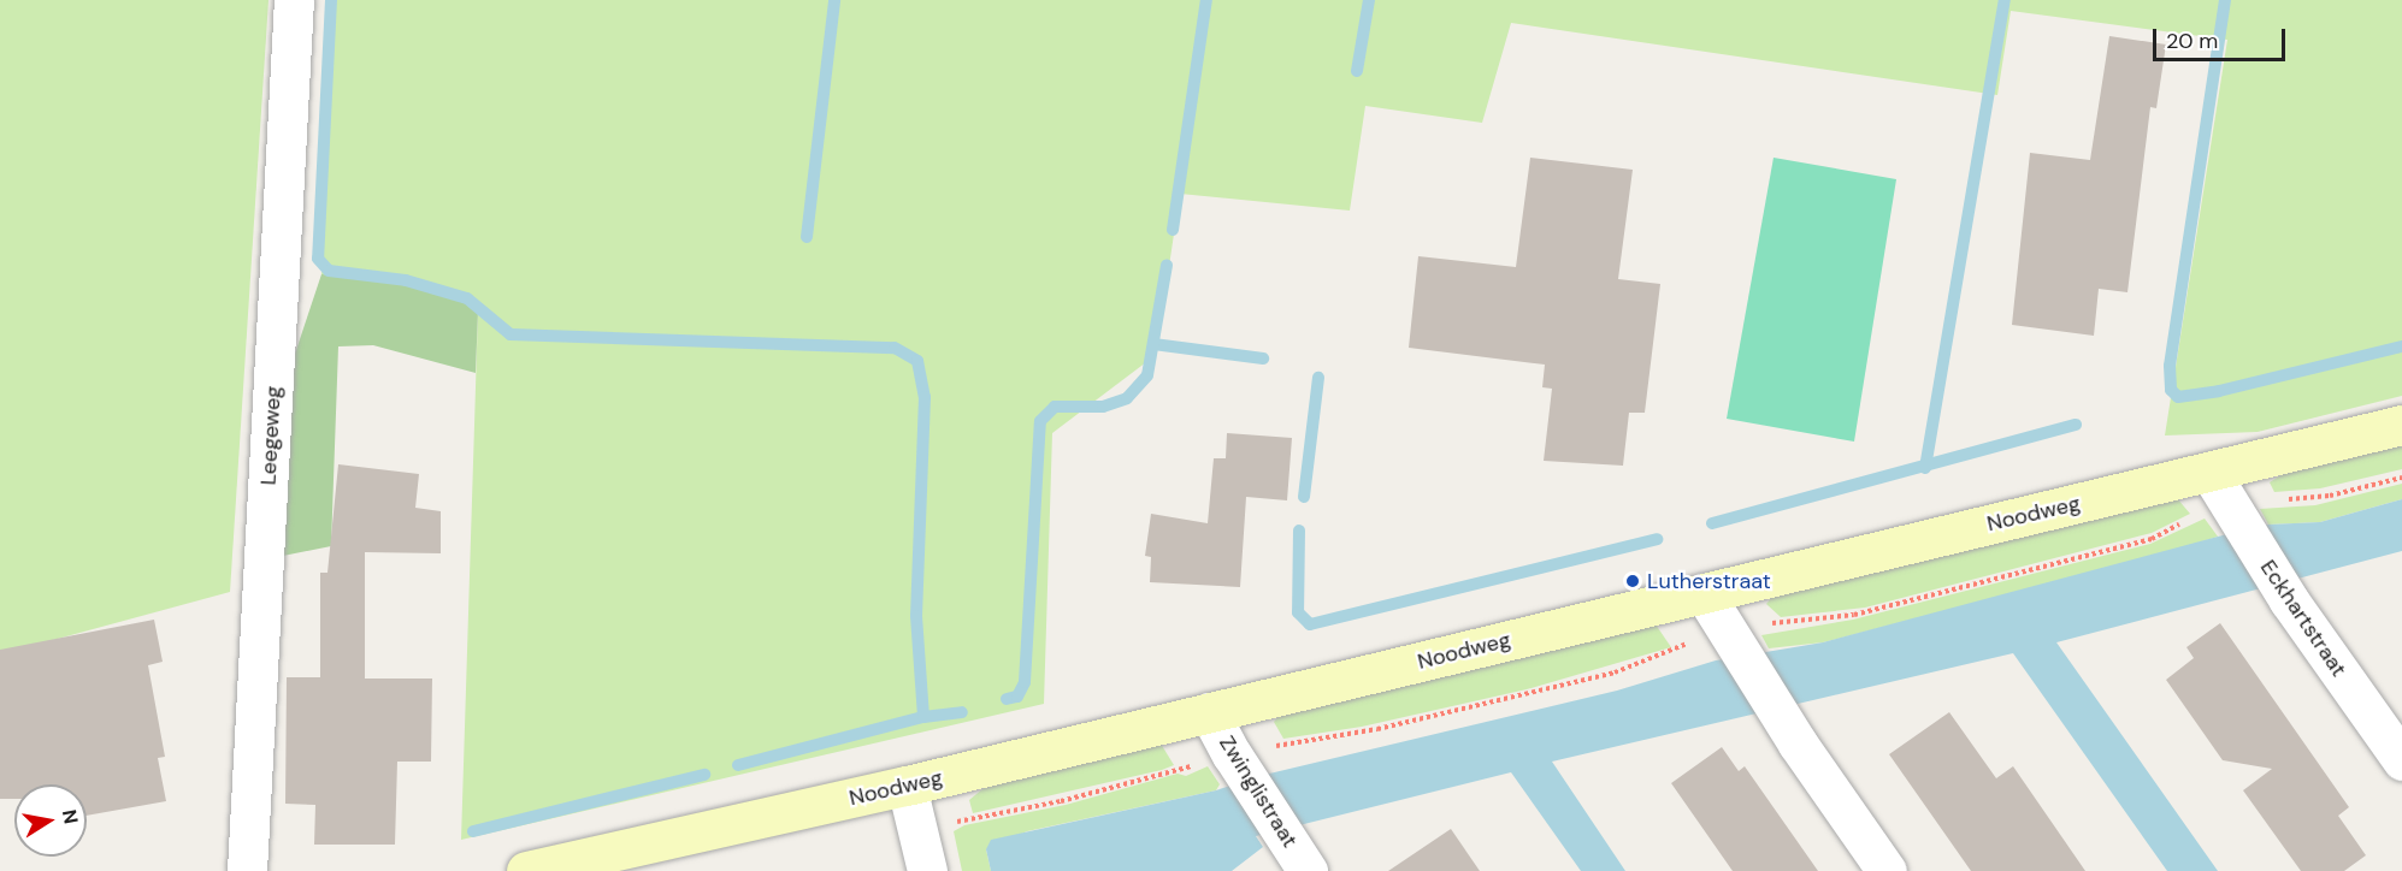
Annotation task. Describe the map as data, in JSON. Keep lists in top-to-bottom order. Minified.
{"streets":{"main road":["Noodweg"],"street":["Leegeweg","Eckhartstraat","Zwinglistraat"]},"crossings":[["Noodweg","Eckhartstraat"],["Noodweg","Zwinglistraat"]],"places":["Lutherstraat"],"scale_bar":"20 m","north":"right"}
